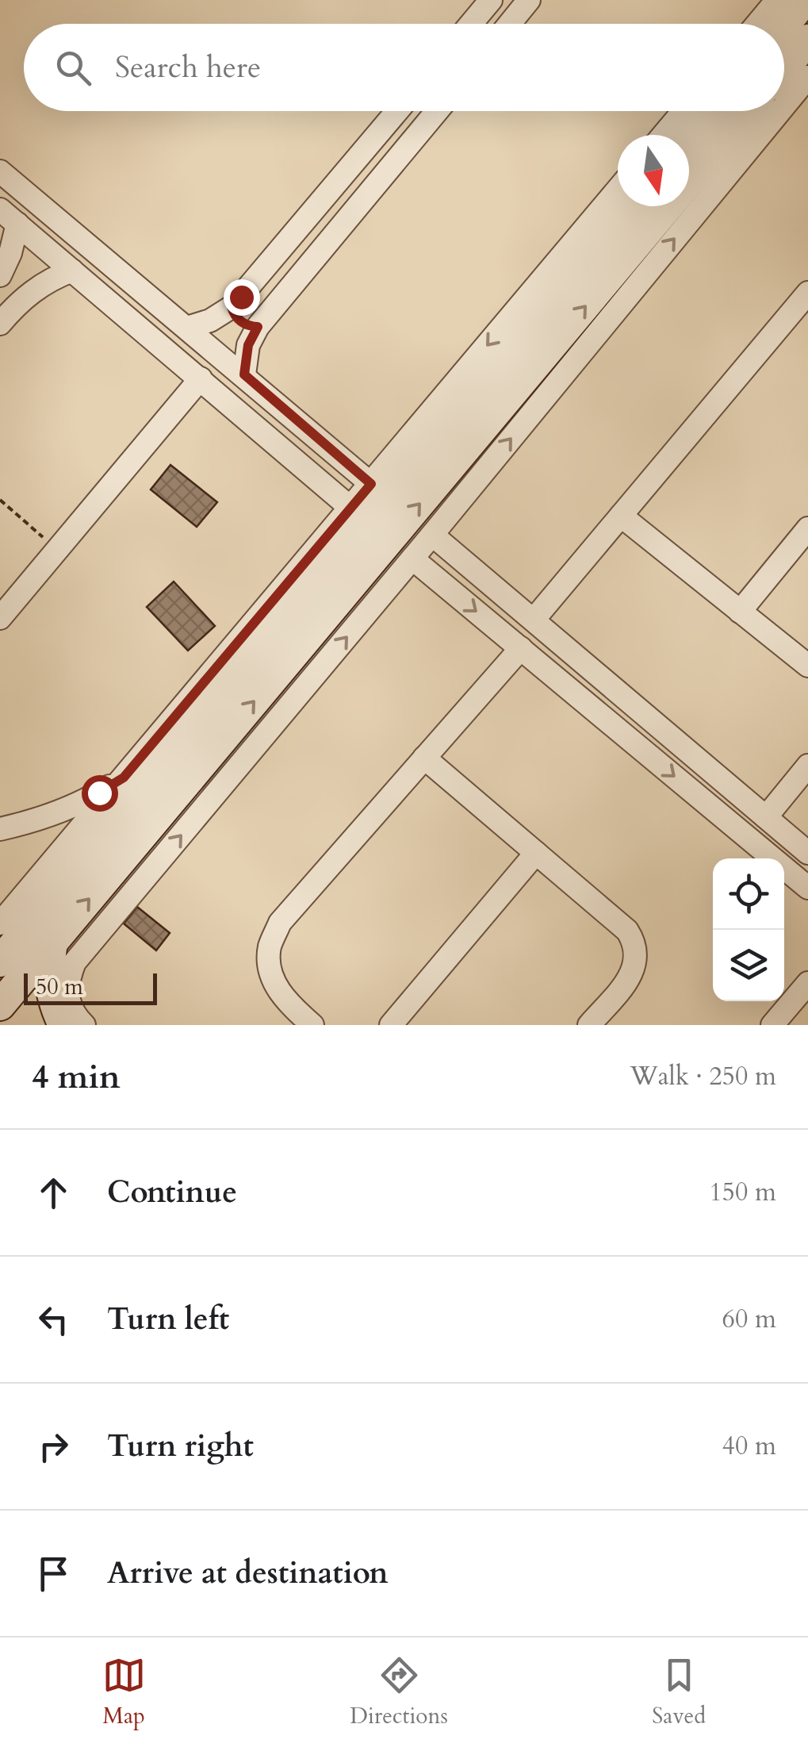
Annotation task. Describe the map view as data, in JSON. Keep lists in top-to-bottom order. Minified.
{"scale_bar":"50 m","north":"bottom","page":{"search":"Search here","scale":"50 m","heading":["4 min","Walk · 250 m"],"list":[["Continue","150 m"],["Turn left","60 m"],["Turn right","40 m"],"Arrive at destination"],"nav":["Map","Directions","Saved"]}}
